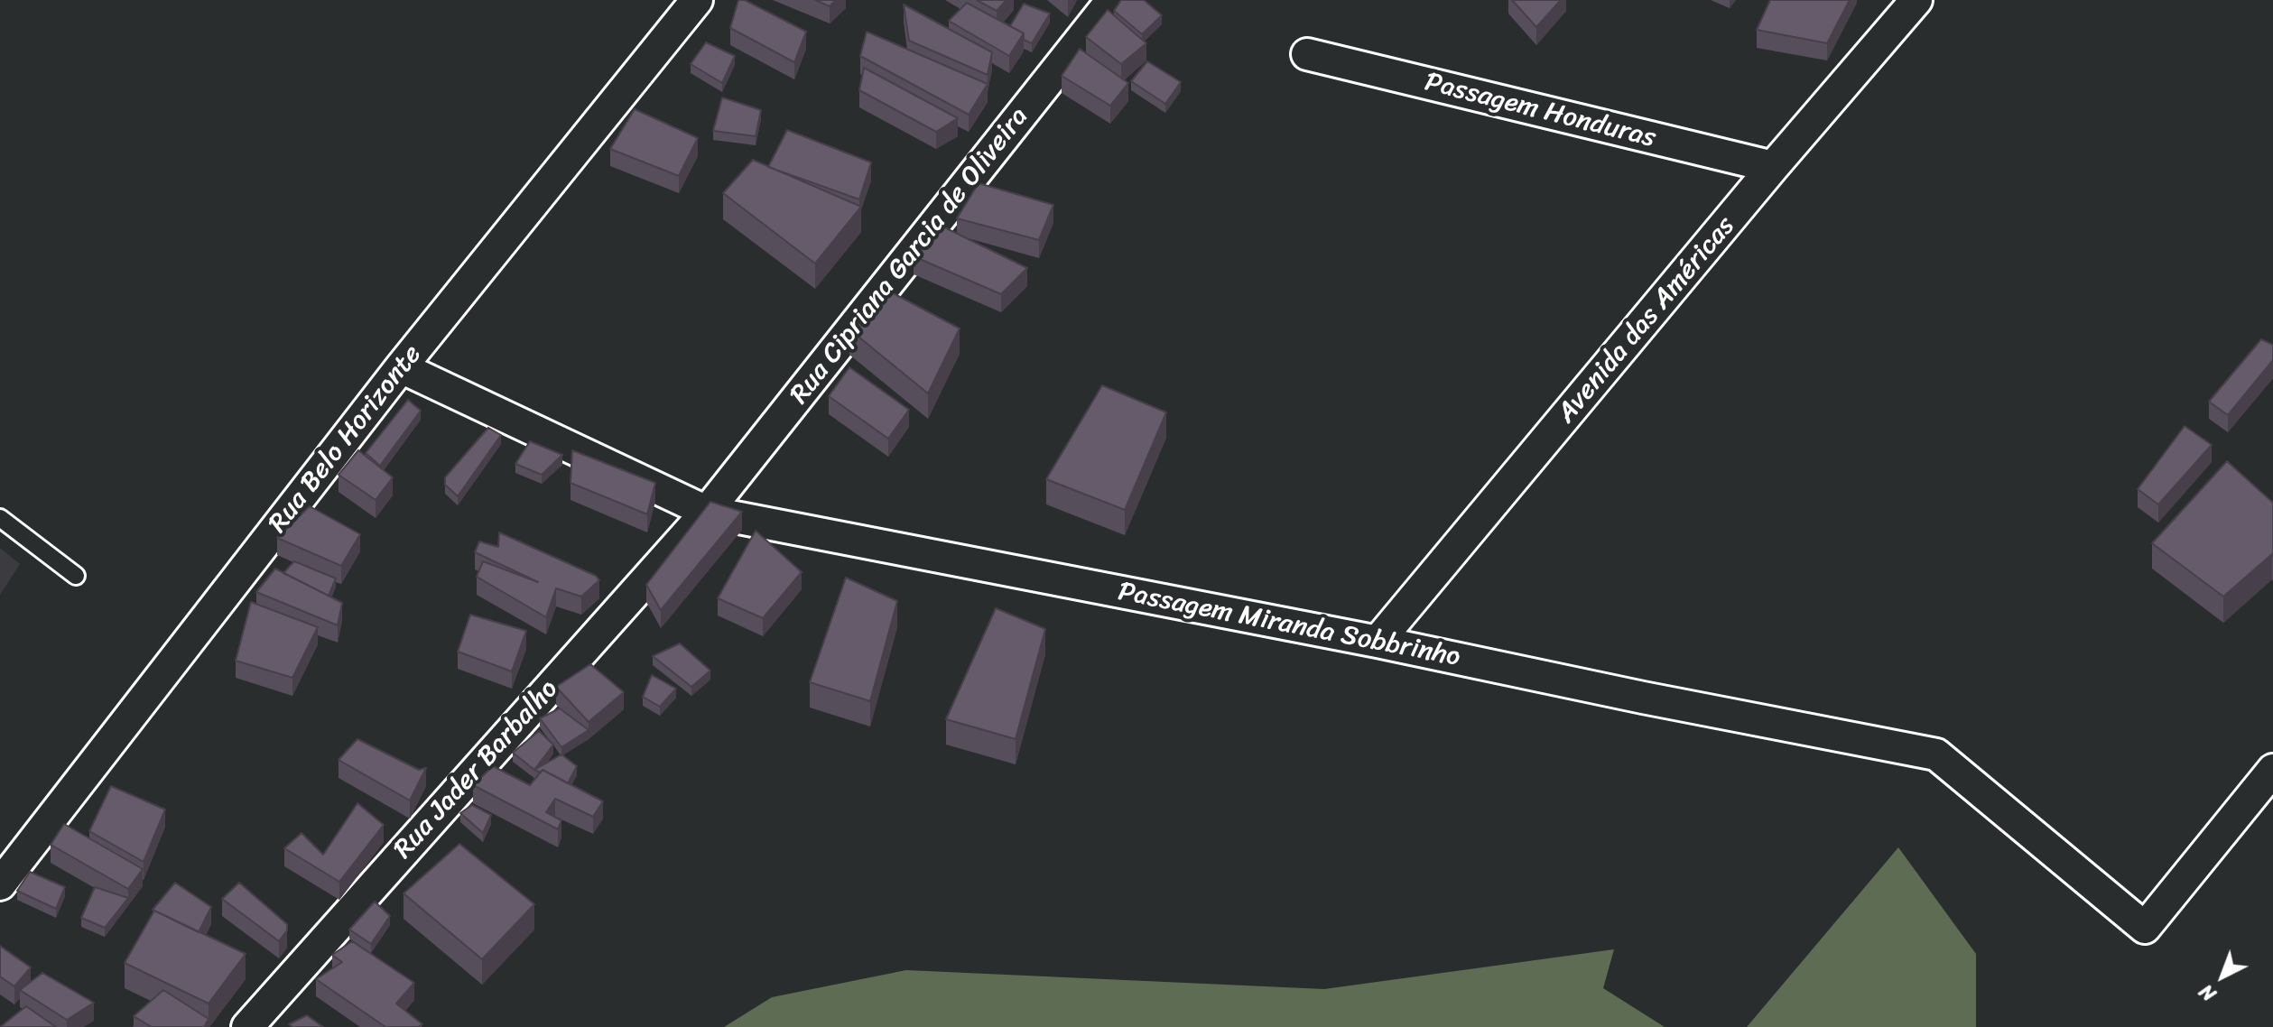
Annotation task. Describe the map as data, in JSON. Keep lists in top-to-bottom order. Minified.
{"streets":{"street":["Passagem Honduras","Rua Cipriana Garcia de Oliveira","Avenida das Américas","Rua Belo Horizonte","Passagem Miranda Sobbrinho","Rua Jader Barbalho"]},"crossings":[["Passagem Honduras","Avenida das Américas"],["Rua Cipriana Garcia de Oliveira","Passagem Miranda Sobbrinho"],["Rua Cipriana Garcia de Oliveira","Rua Jader Barbalho"],["Avenida das Américas","Passagem Miranda Sobbrinho"],["Rua Belo Horizonte","Passagem Miranda Sobbrinho"],["Passagem Miranda Sobbrinho","Rua Jader Barbalho"]],"north":"bottom left"}
